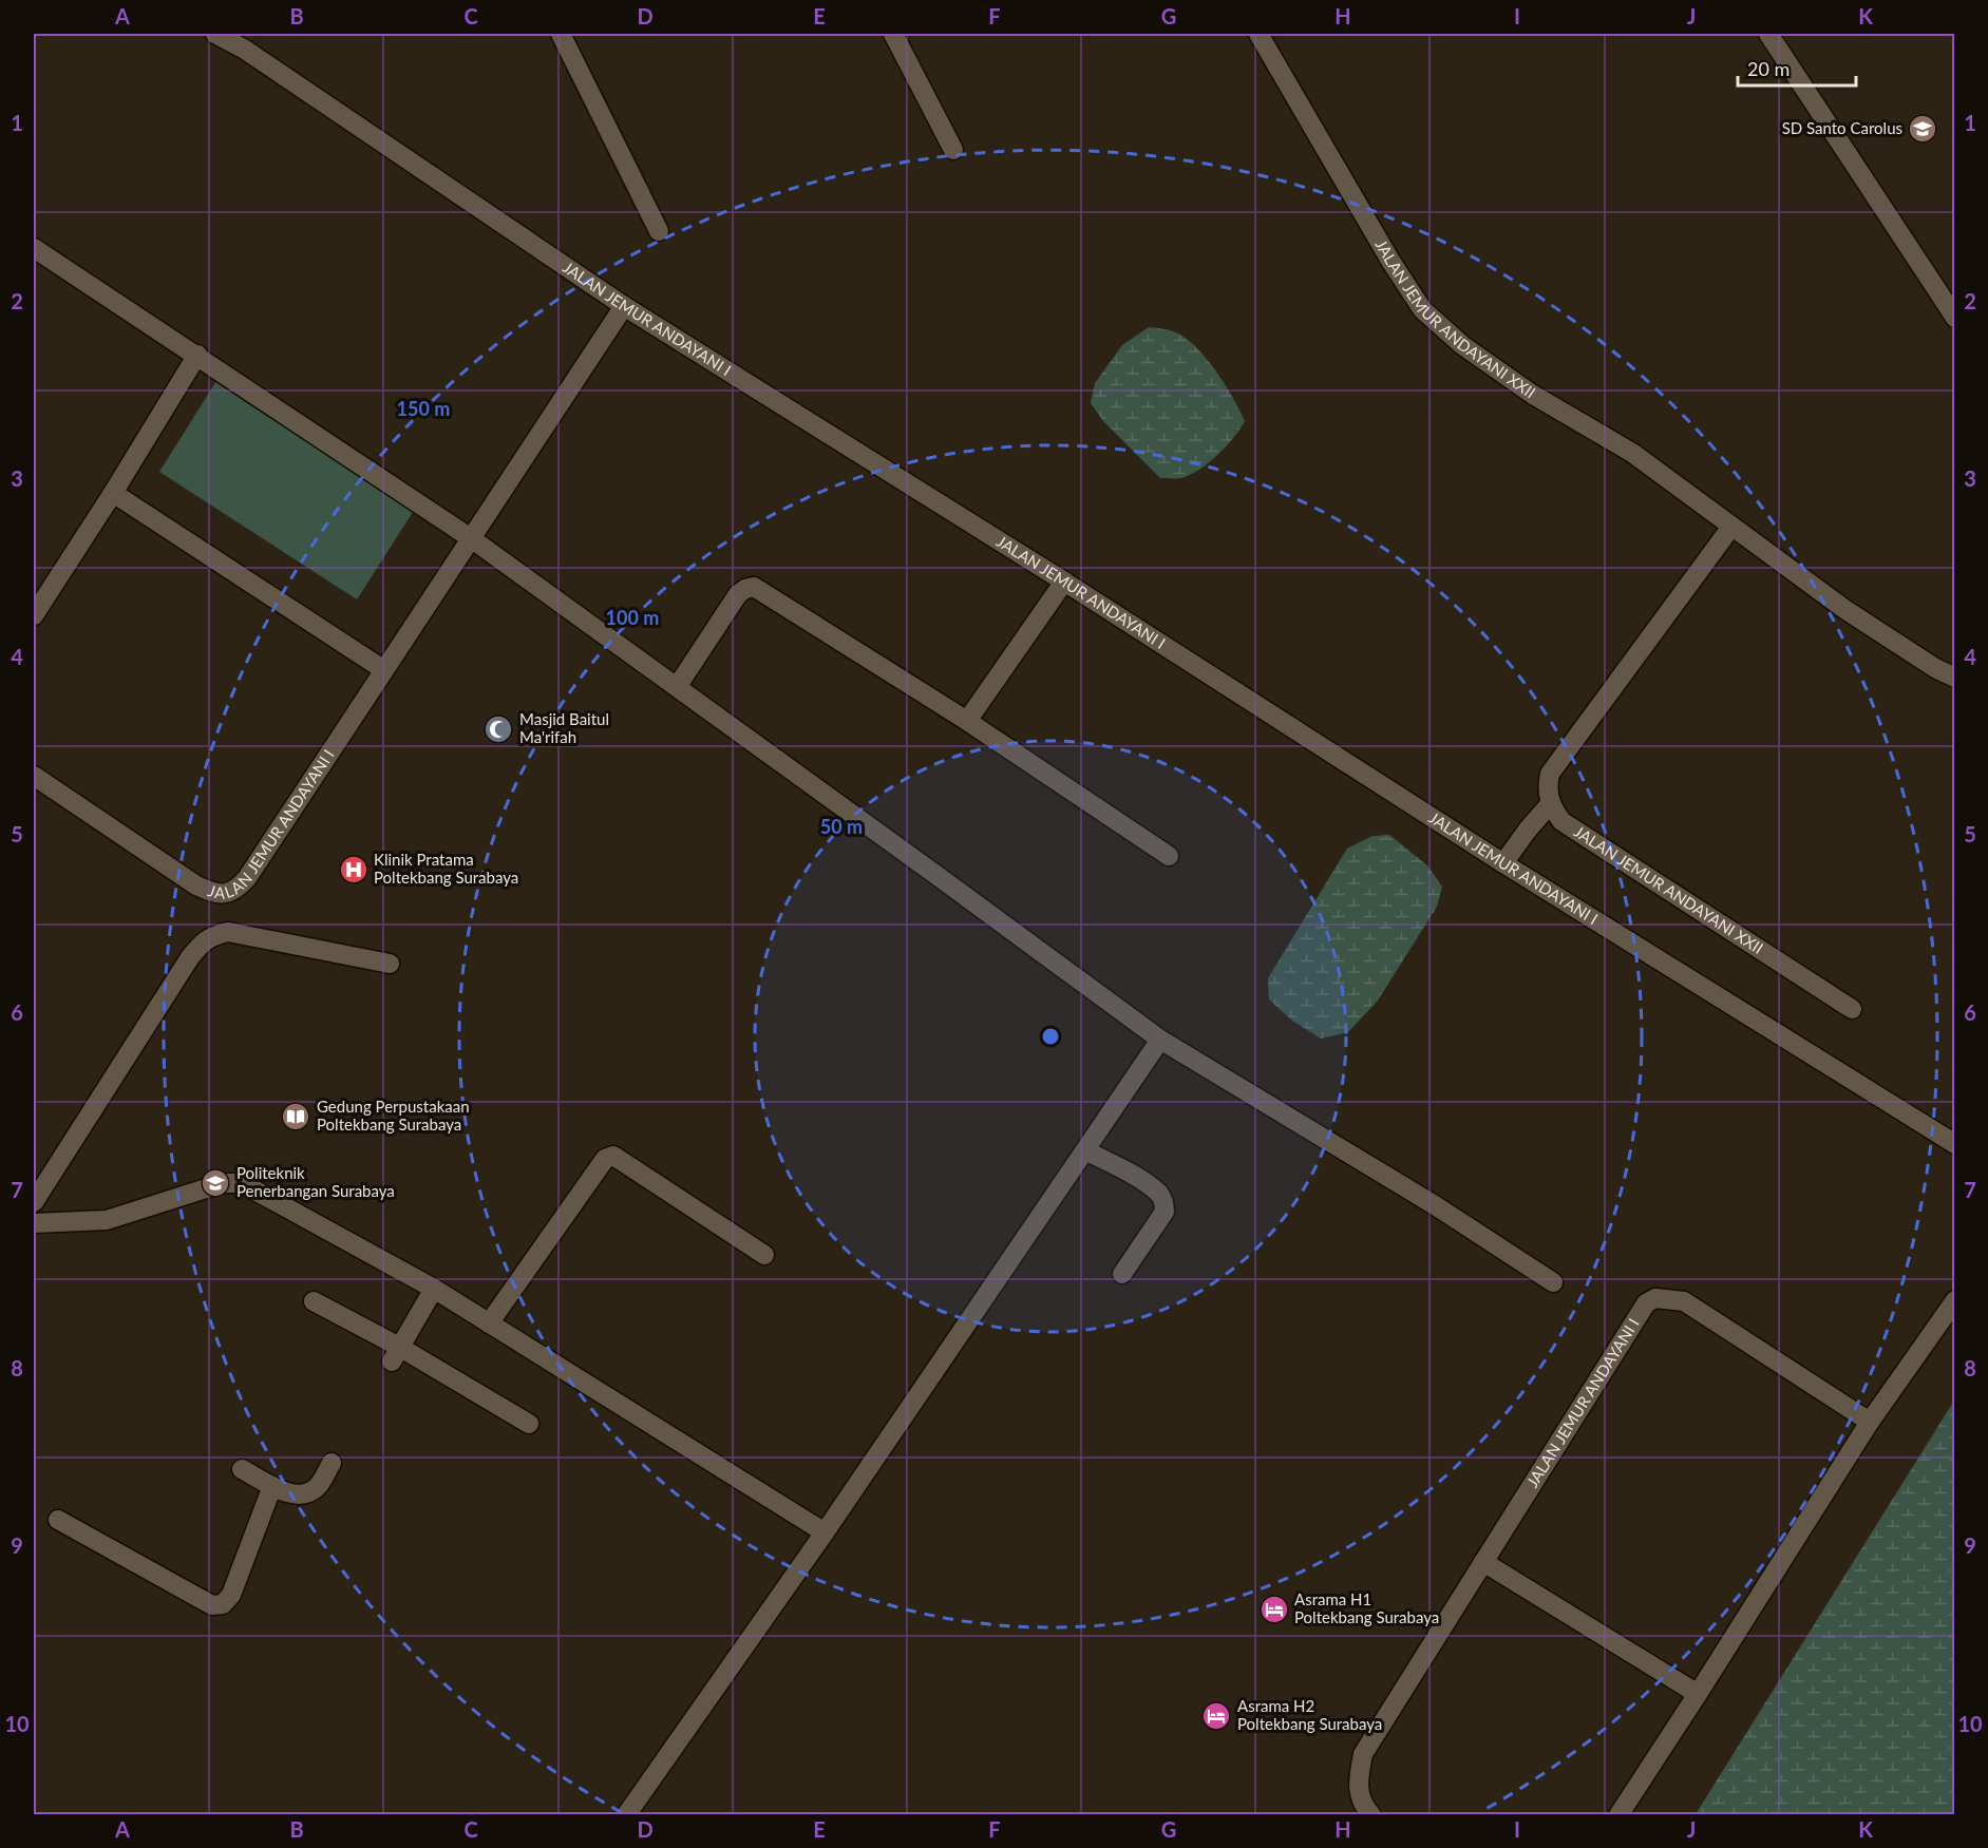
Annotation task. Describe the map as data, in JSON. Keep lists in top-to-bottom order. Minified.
{"streets":{"street":["JALAN JEMUR ANDAYANI XXII","JALAN JEMUR ANDAYANI I"]},"places":{"school or university":["SD Santo Carolus","Politeknik Penerbangan Surabaya"],"mosque":["Masjid Baitul Ma'rifah"],"hospital":["Klinik Pratama Poltekbang Surabaya"],"library":["Gedung Perpustakaan Poltekbang Surabaya"],"hotel":["Asrama H1 Poltekbang Surabaya","Asrama H2 Poltekbang Surabaya"]},"scale_bar":"20 m","grid":{"columns":["A","B","C","D","E","F","G","H","I","J","K"],"rows":["1","2","3","4","5","6","7","8","9","10"]},"rings":["150 m","100 m","50 m"]}
